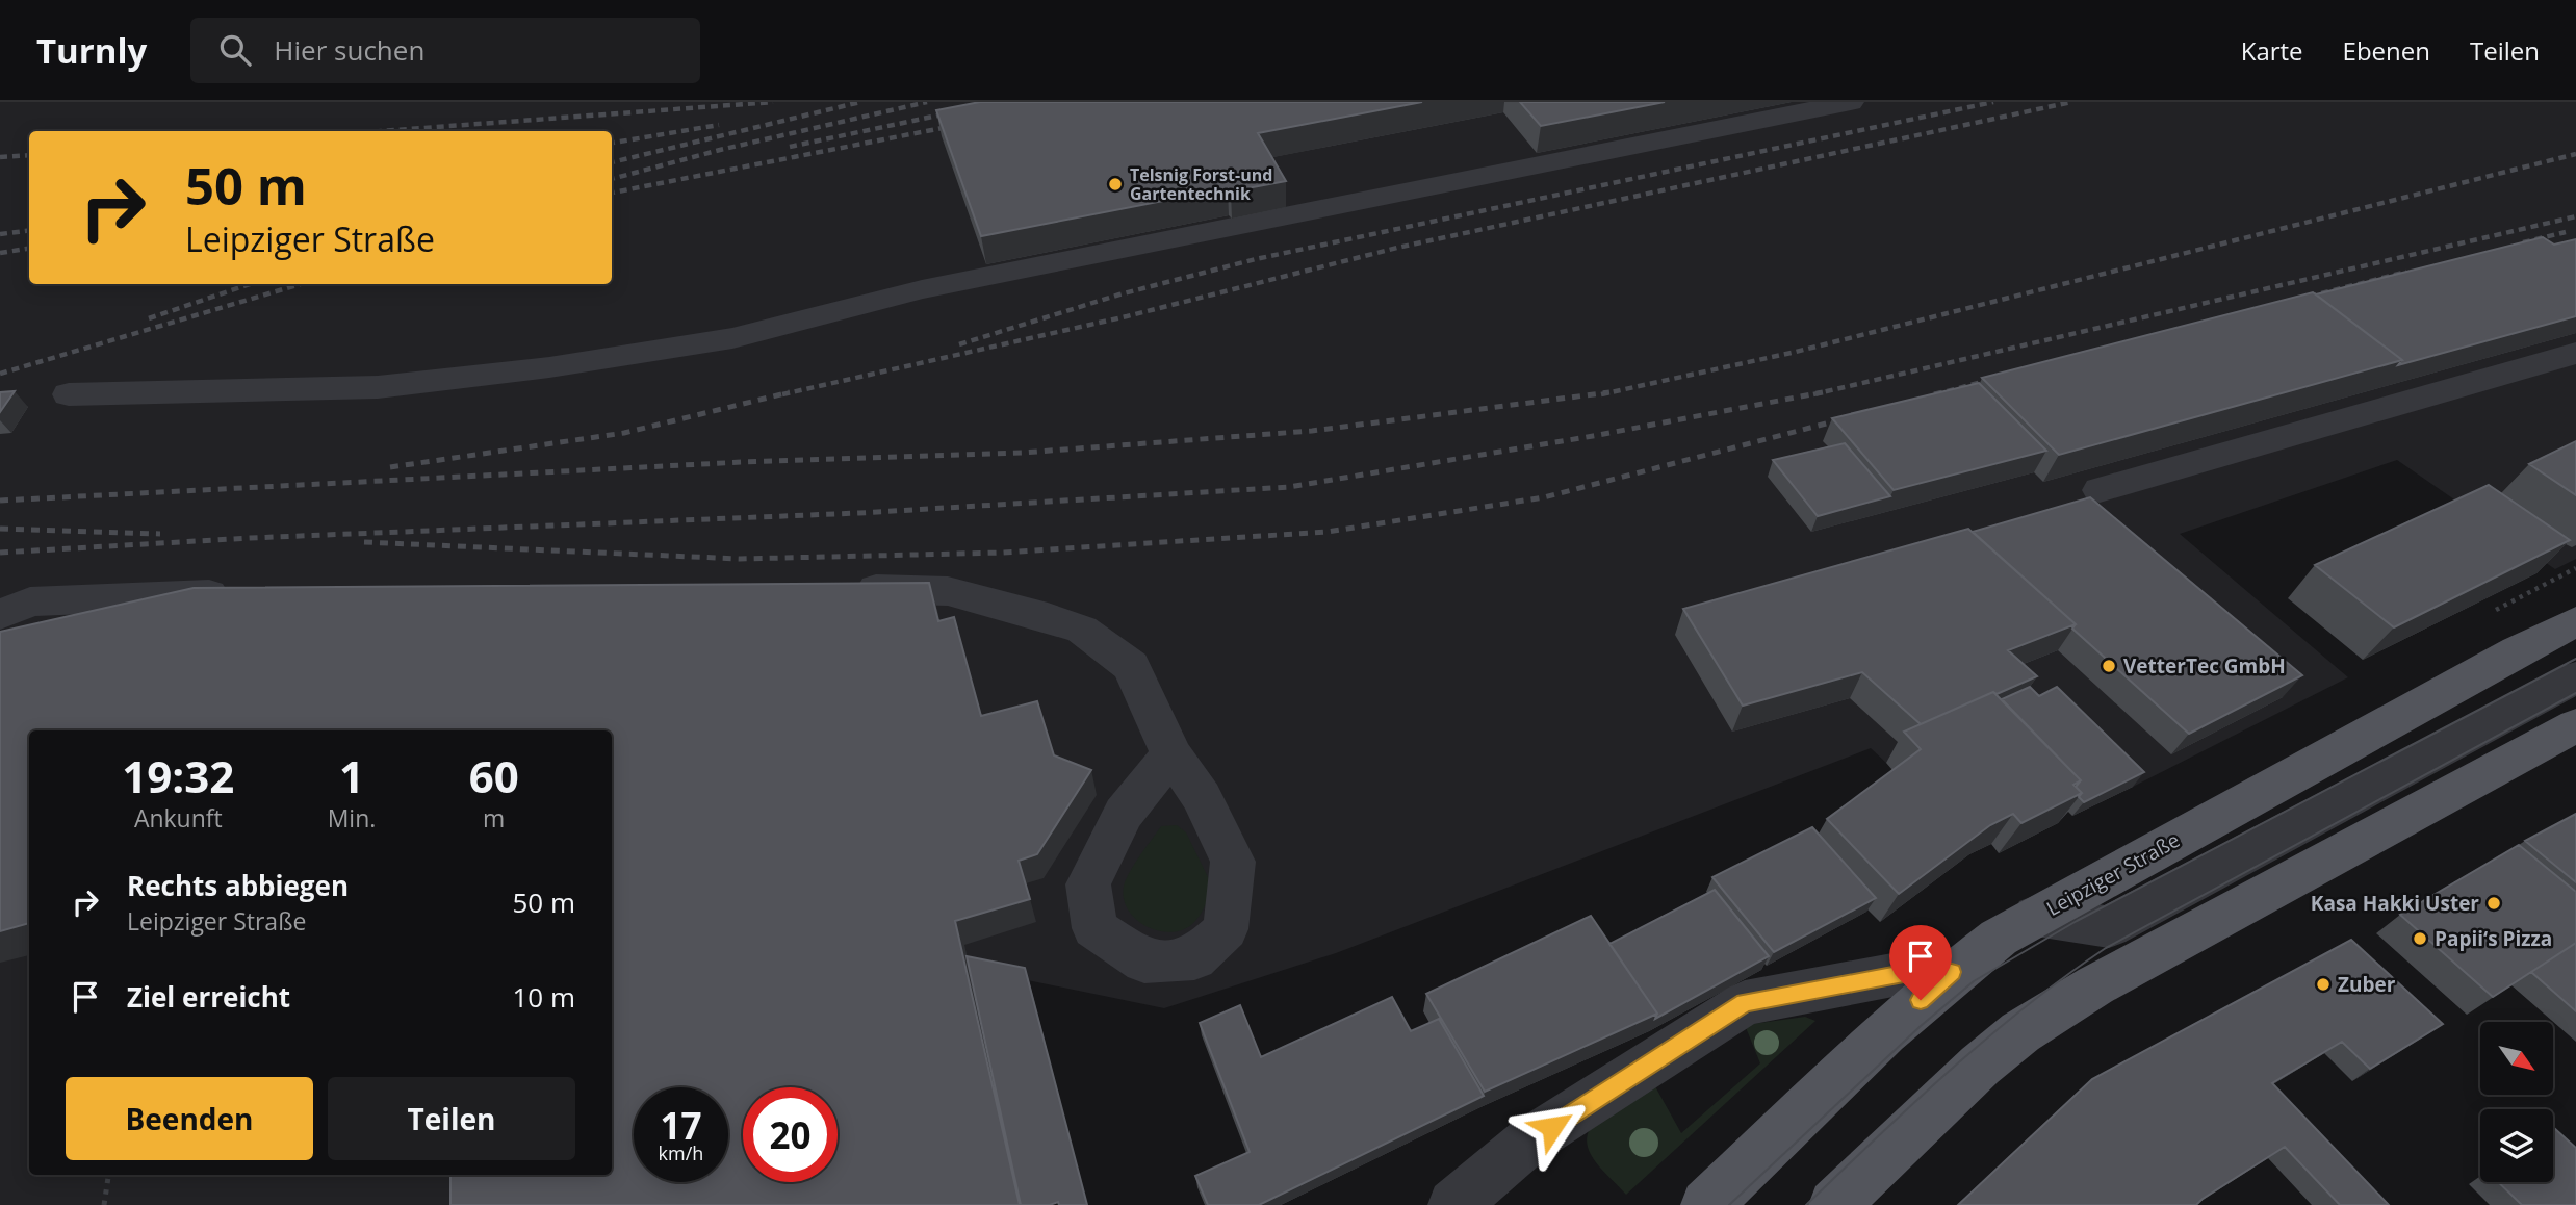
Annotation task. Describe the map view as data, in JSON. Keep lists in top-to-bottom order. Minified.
{"streets":{"main road":["Leipziger Straße"]},"places":["Telsnig Forst-und Gartentechnik","VetterTec GmbH","Kasa Hakki Uster","Papii‘s Pizza","Zuber"],"north":"bottom right","page":{"header":"Turnly","search":"Hier suchen","nav":["Karte","Ebenen","Teilen"],"turn":["50 m","Leipziger Straße"],"eta":["19:32","Ankunft","1","Min.","60","m"],"list":[{"name":"Rechts abbiegen","note":"Leipziger Straße","value":"50 m"},{"name":"Ziel erreicht","value":"10 m"}],"buttons":["Beenden","Teilen"],"speed":"17 km/h","limit":"20"}}
